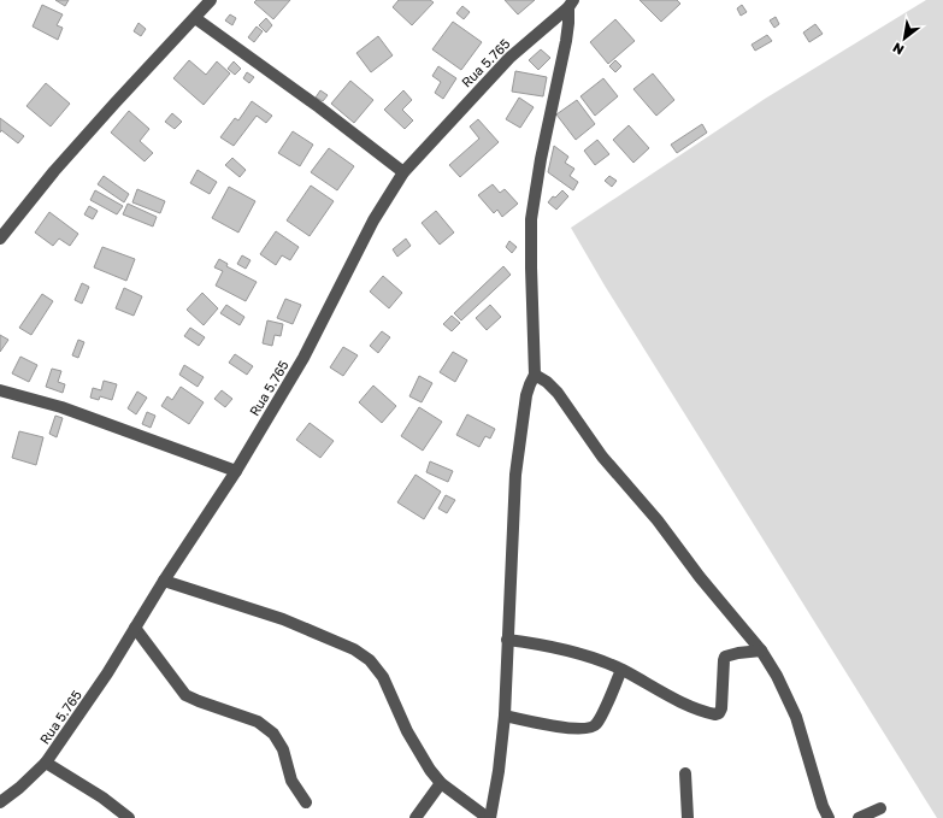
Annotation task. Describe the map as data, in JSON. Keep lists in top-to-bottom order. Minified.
{"streets":{"street":["Rua 5.765"]},"north":"bottom left"}
